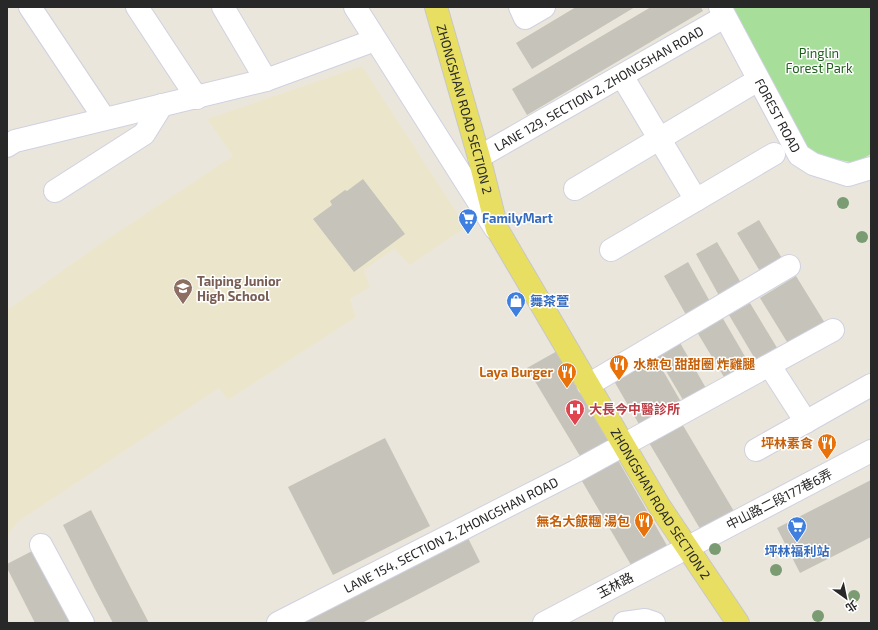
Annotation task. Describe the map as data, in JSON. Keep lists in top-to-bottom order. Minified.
{"streets":{"main road":["ZHONGSHAN ROAD SECTION 2"],"street":["LANE 129, SECTION 2, ZHONGSHAN ROAD","FOREST ROAD","中山路二段177巷6弄","LANE 154, SECTION 2, ZHONGSHAN ROAD","玉林路"]},"crossings":[["LANE 129, SECTION 2, ZHONGSHAN ROAD","ZHONGSHAN ROAD SECTION 2"],["LANE 129, SECTION 2, ZHONGSHAN ROAD","FOREST ROAD"],["ZHONGSHAN ROAD SECTION 2","中山路二段177巷6弄"],["ZHONGSHAN ROAD SECTION 2","LANE 154, SECTION 2, ZHONGSHAN ROAD"],["ZHONGSHAN ROAD SECTION 2","玉林路"],["中山路二段177巷6弄","玉林路"]],"parks":["Pinglin Forest Park"],"places":{"supermarket":["FamilyMart","坪林福利站"],"school or university":["Taiping Junior High School"],"shop":["舞茶萱"],"restaurant":["水煎包 甜甜圈 炸雞腿","Laya Burger","坪林素食","無名大飯糰 湯包"],"hospital":["大長今中醫診所"]},"north":"bottom right"}
